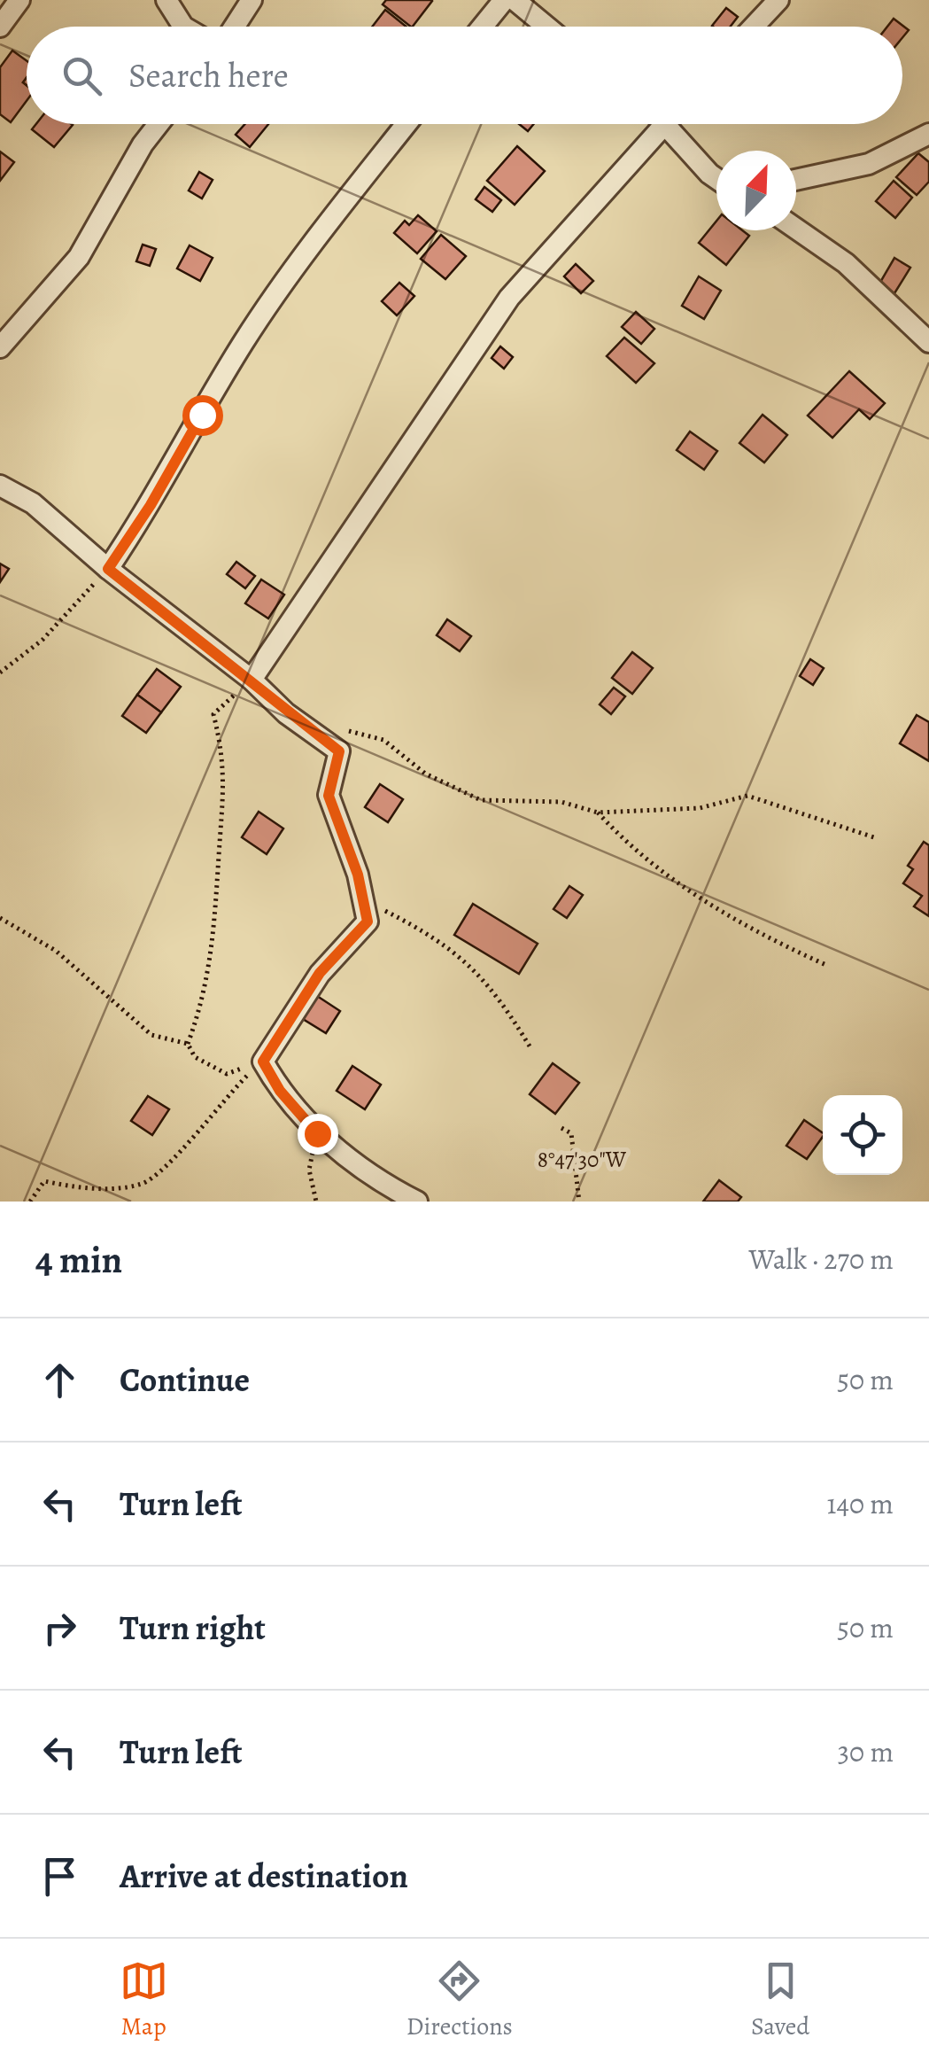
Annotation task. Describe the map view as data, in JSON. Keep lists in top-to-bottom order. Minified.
{"north":"top right","page":{"search":"Search here","heading":["4 min","Walk · 270 m"],"list":[["Continue","50 m"],["Turn left","140 m"],["Turn right","50 m"],["Turn left","30 m"],"Arrive at destination"],"nav":["Map","Directions","Saved"]},"coordinates":["8°47'30\"W"]}
